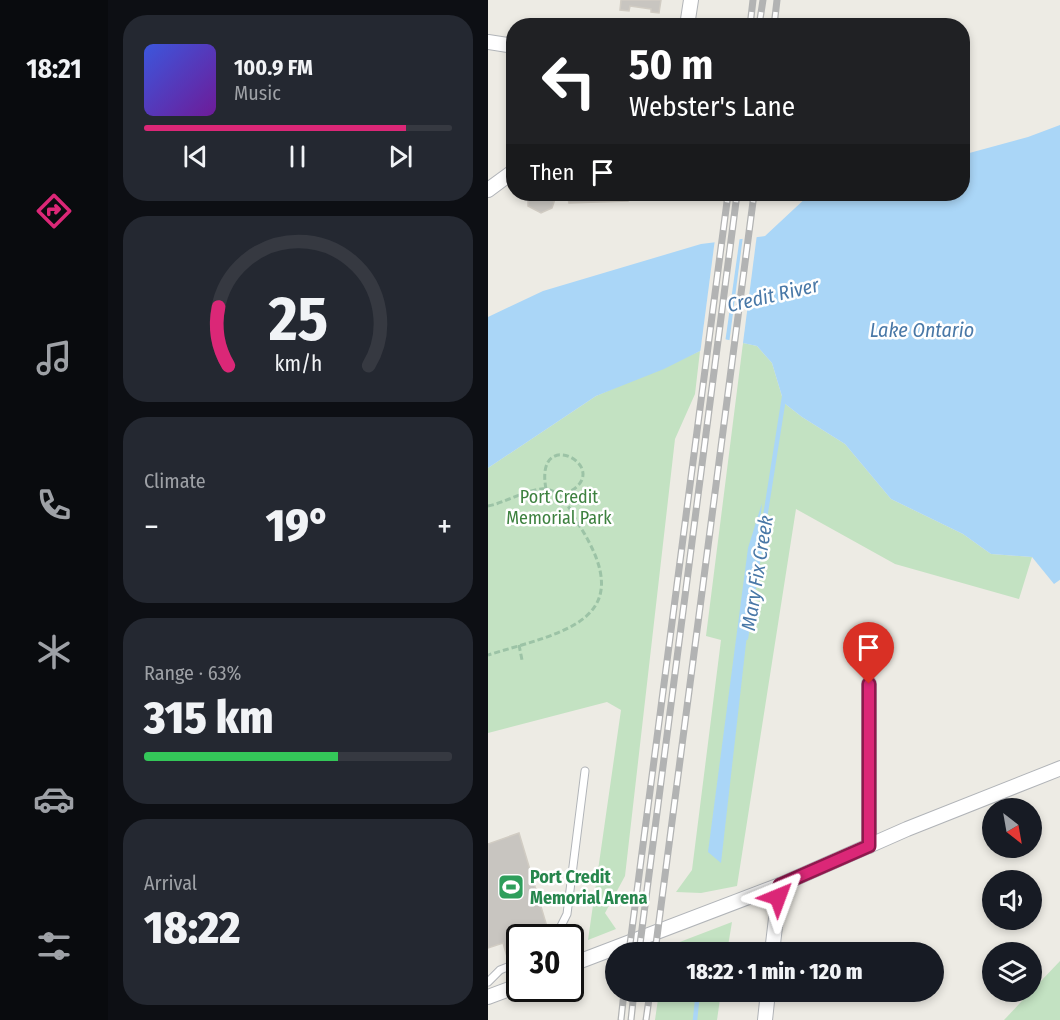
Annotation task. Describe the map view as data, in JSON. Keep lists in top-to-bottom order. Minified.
{"water":["Credit River","Lake Ontario","Mary Fix Creek"],"parks":["Port Credit Memorial Park"],"places":{"sports":["Port Credit Memorial Arena"]},"north":"bottom right","page":{"tabs":"18:21","turn":["50 m","Webster's Lane"],"song":["100.9 FM","Music"],"then":"Then","tile":["Climate",["Range · 63%","315 km"],["Arrival","18:22"]],"heat":["−","19°","+"],"limit":"30","trip":"18:22 · 1 min · 120 m","gauge":["25","km/h"]}}
